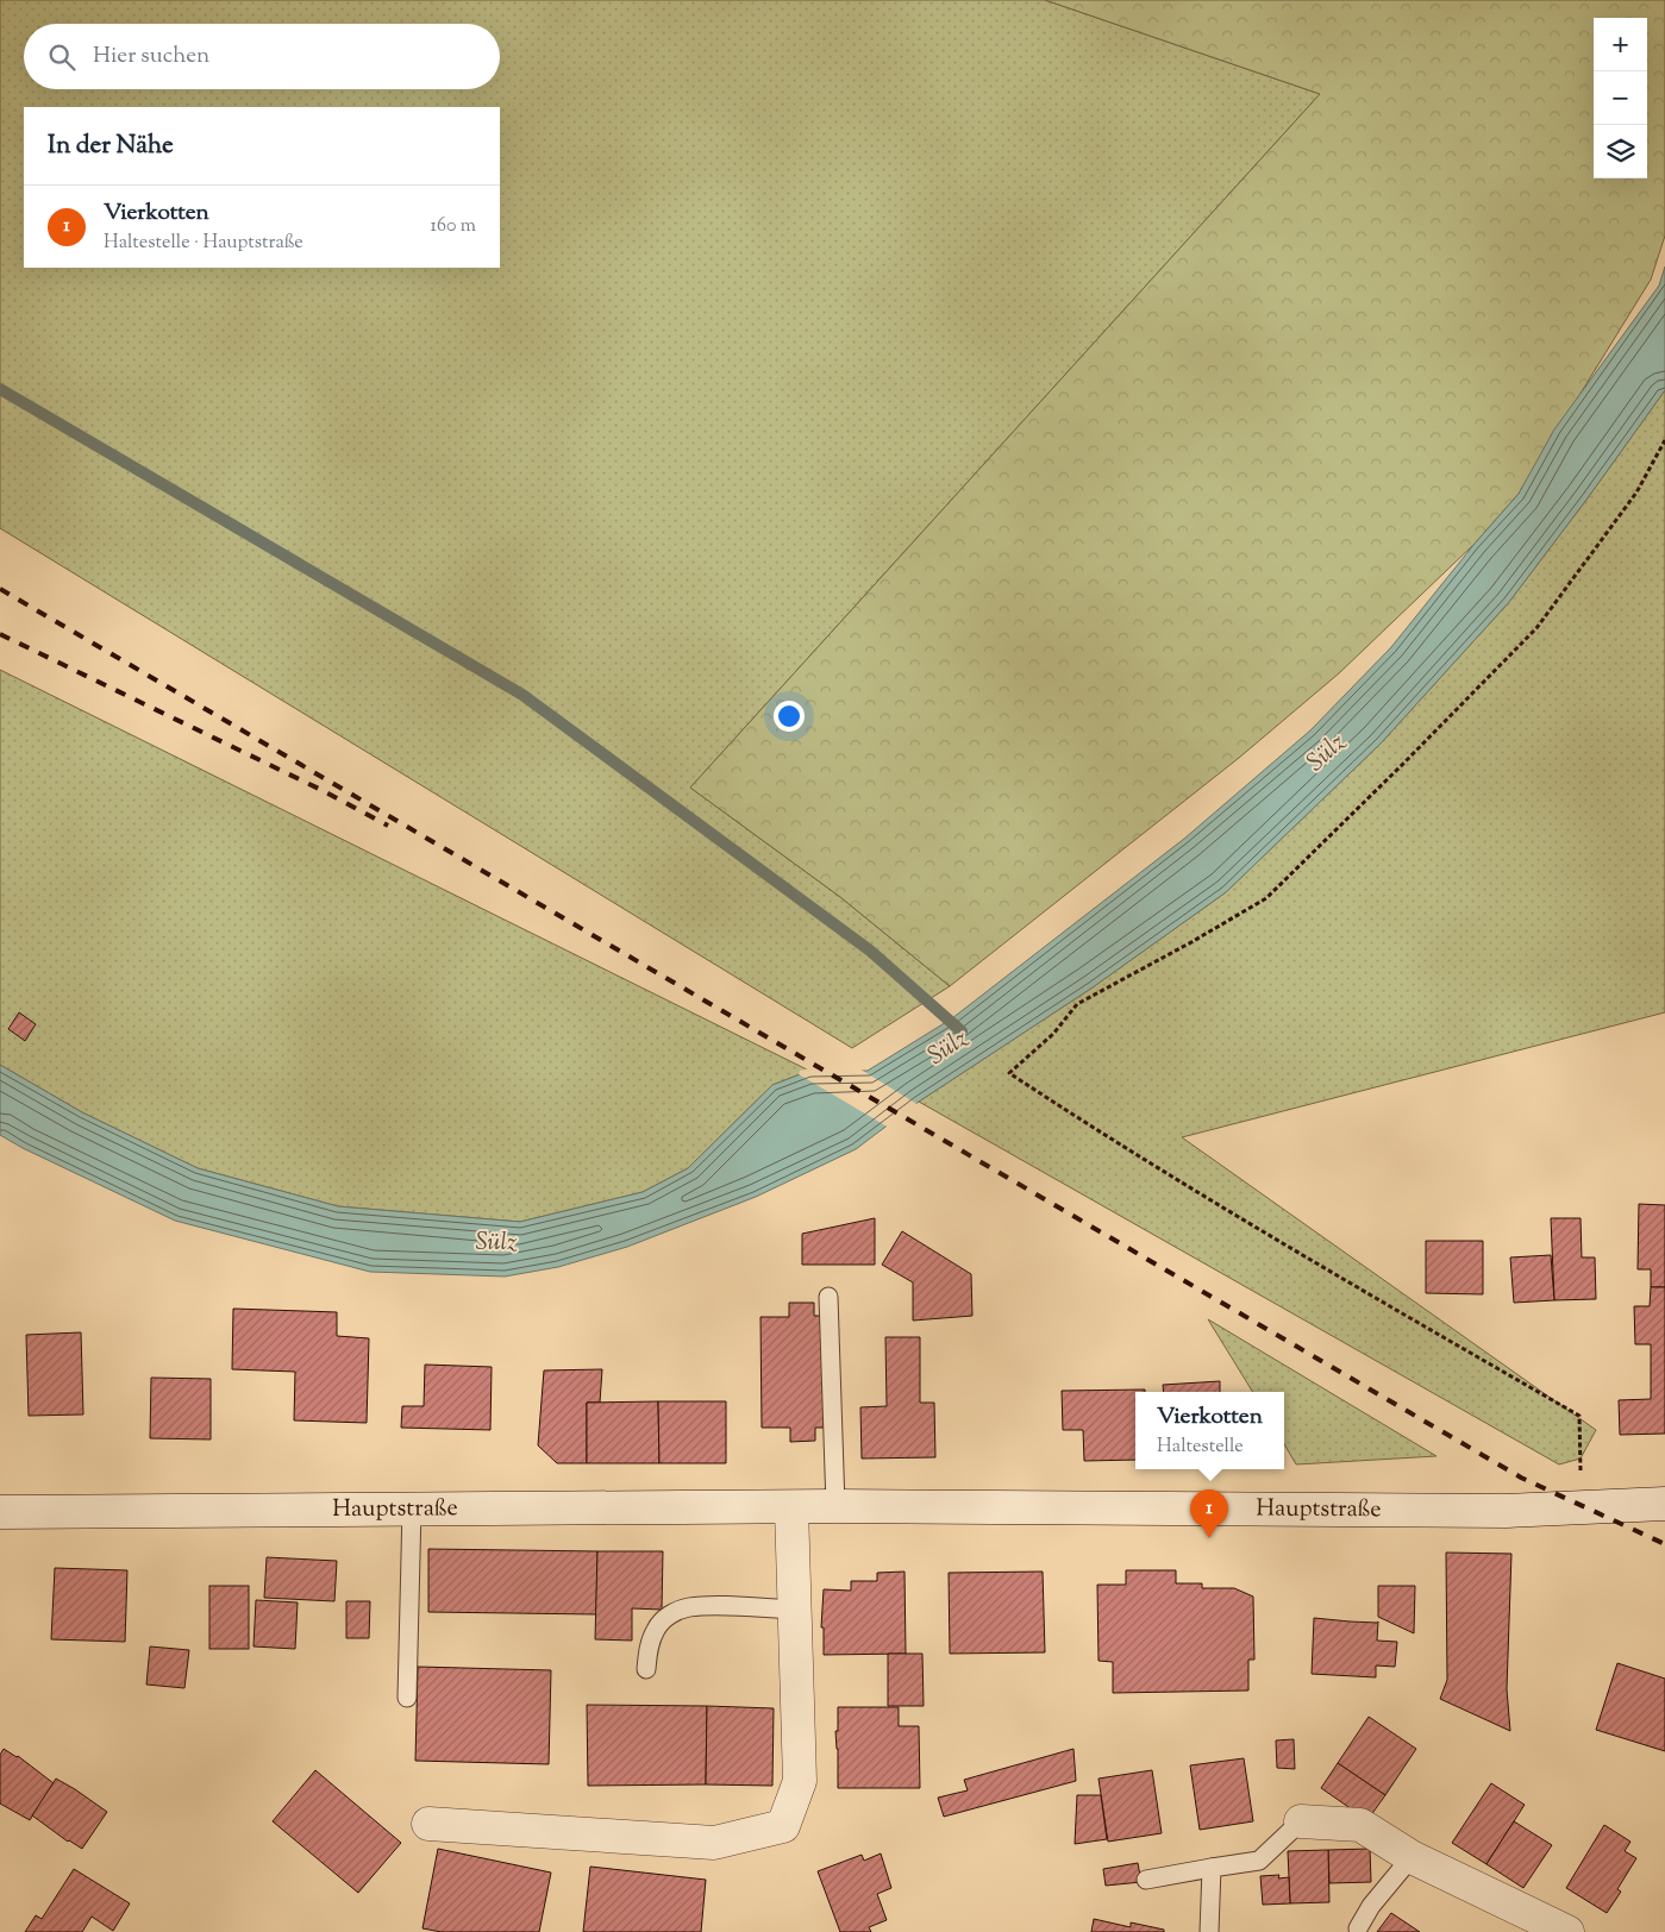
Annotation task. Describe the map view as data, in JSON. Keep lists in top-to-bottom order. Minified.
{"streets":{"main road":["Hauptstraße"]},"water":["Sülz"],"page":{"map_buttons":["+","−"],"search":"Hier suchen","heading":"In der Nähe","list":[{"mark":"1","name":"Vierkotten","note":"Haltestelle · Hauptstraße","value":"160 m"}],"popup":["Vierkotten","Haltestelle"],"pins":"1"}}
